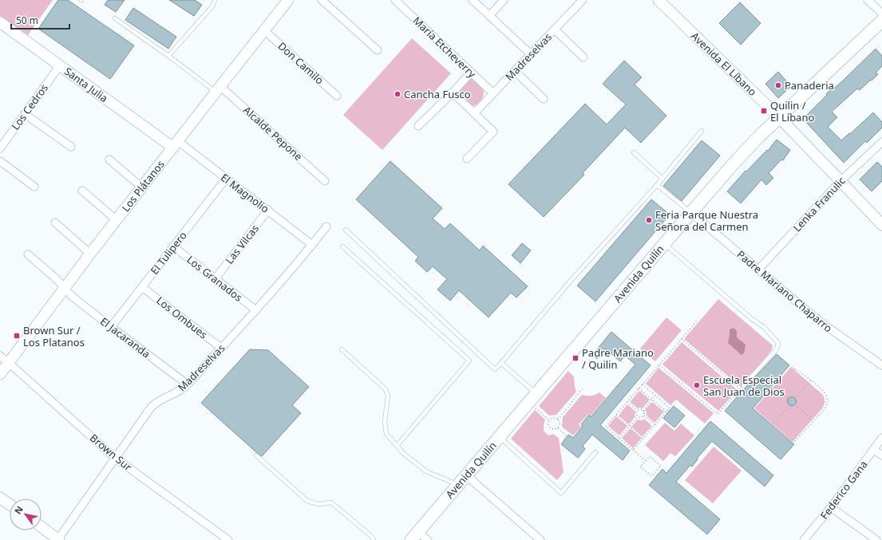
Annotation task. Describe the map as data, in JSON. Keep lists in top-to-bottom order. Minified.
{"streets":{"main road":["Avenida Quilín"],"street":["María Etcheverry","Madreselvas","Don Camilo","Avenida El Líbano","Santa Julia","Los Cedros","Alcalde Pepone","Los Plátanos","El Magnolio","Lenka Franulic","Las Vilcas","El Tulipero","Los Granados","Padre Mariano Chaparro","Los Ombues","El Jacaranda","Brown Sur","Federico Gana"]},"crossings":[["María Etcheverry","Madreselvas"],["Madreselvas","El Magnolio"],["Madreselvas","Los Granados"],["Madreselvas","Los Ombues"],["Madreselvas","El Jacaranda"],["Madreselvas","Brown Sur"],["Don Camilo","Los Plátanos"],["Avenida El Líbano","Lenka Franulic"],["Avenida El Líbano","Avenida Quilín"],["Santa Julia","Los Cedros"],["Santa Julia","Los Plátanos"],["Santa Julia","El Magnolio"],["Alcalde Pepone","Los Plátanos"],["Los Plátanos","El Magnolio"],["Los Plátanos","El Jacaranda"],["Los Plátanos","Brown Sur"],["El Magnolio","Las Vilcas"],["El Magnolio","El Tulipero"],["Lenka Franulic","Padre Mariano Chaparro"],["Las Vilcas","Los Granados"],["El Tulipero","Los Granados"],["El Tulipero","Los Ombues"],["El Tulipero","El Jacaranda"],["Avenida Quilín","Padre Mariano Chaparro"]],"places":{"other":["Panaderia","Cancha Fusco","Feria Parque Nuestra Señora del Carmen","Escuela Especial San Juan de Dios"],"transit":["Quilin / El Líbano","Brown Sur / Los Platanos","Padre Mariano / Quilin"]},"scale_bar":"50 m","north":"top left"}
